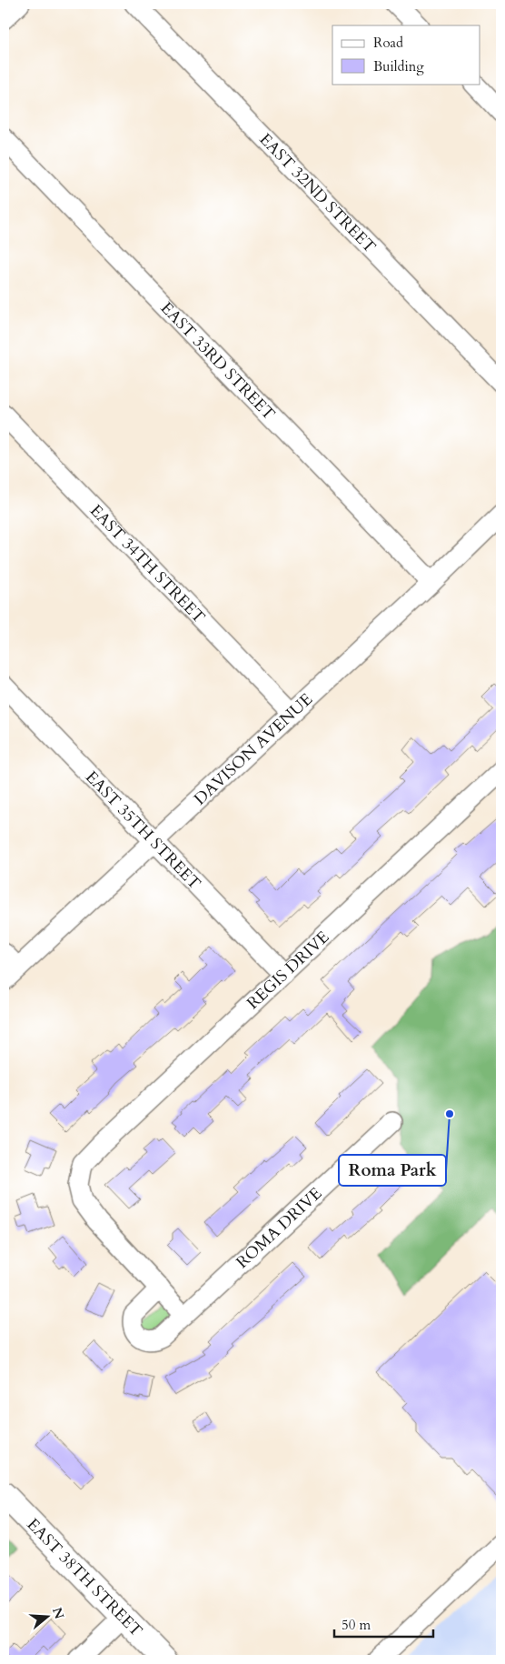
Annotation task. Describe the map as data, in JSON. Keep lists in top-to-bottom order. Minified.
{"streets":{"main road":["EAST 38TH STREET"],"street":["EAST 32ND STREET","EAST 33RD STREET","EAST 34TH STREET","DAVISON AVENUE","EAST 35TH STREET","REGIS DRIVE","ROMA DRIVE"]},"crossings":[["EAST 33RD STREET","DAVISON AVENUE"],["EAST 34TH STREET","DAVISON AVENUE"],["DAVISON AVENUE","EAST 35TH STREET"],["EAST 35TH STREET","REGIS DRIVE"],["REGIS DRIVE","ROMA DRIVE"]],"places":["Roma Park"],"legend":["Road","Building"],"scale_bar":"50 m","north":"right"}
